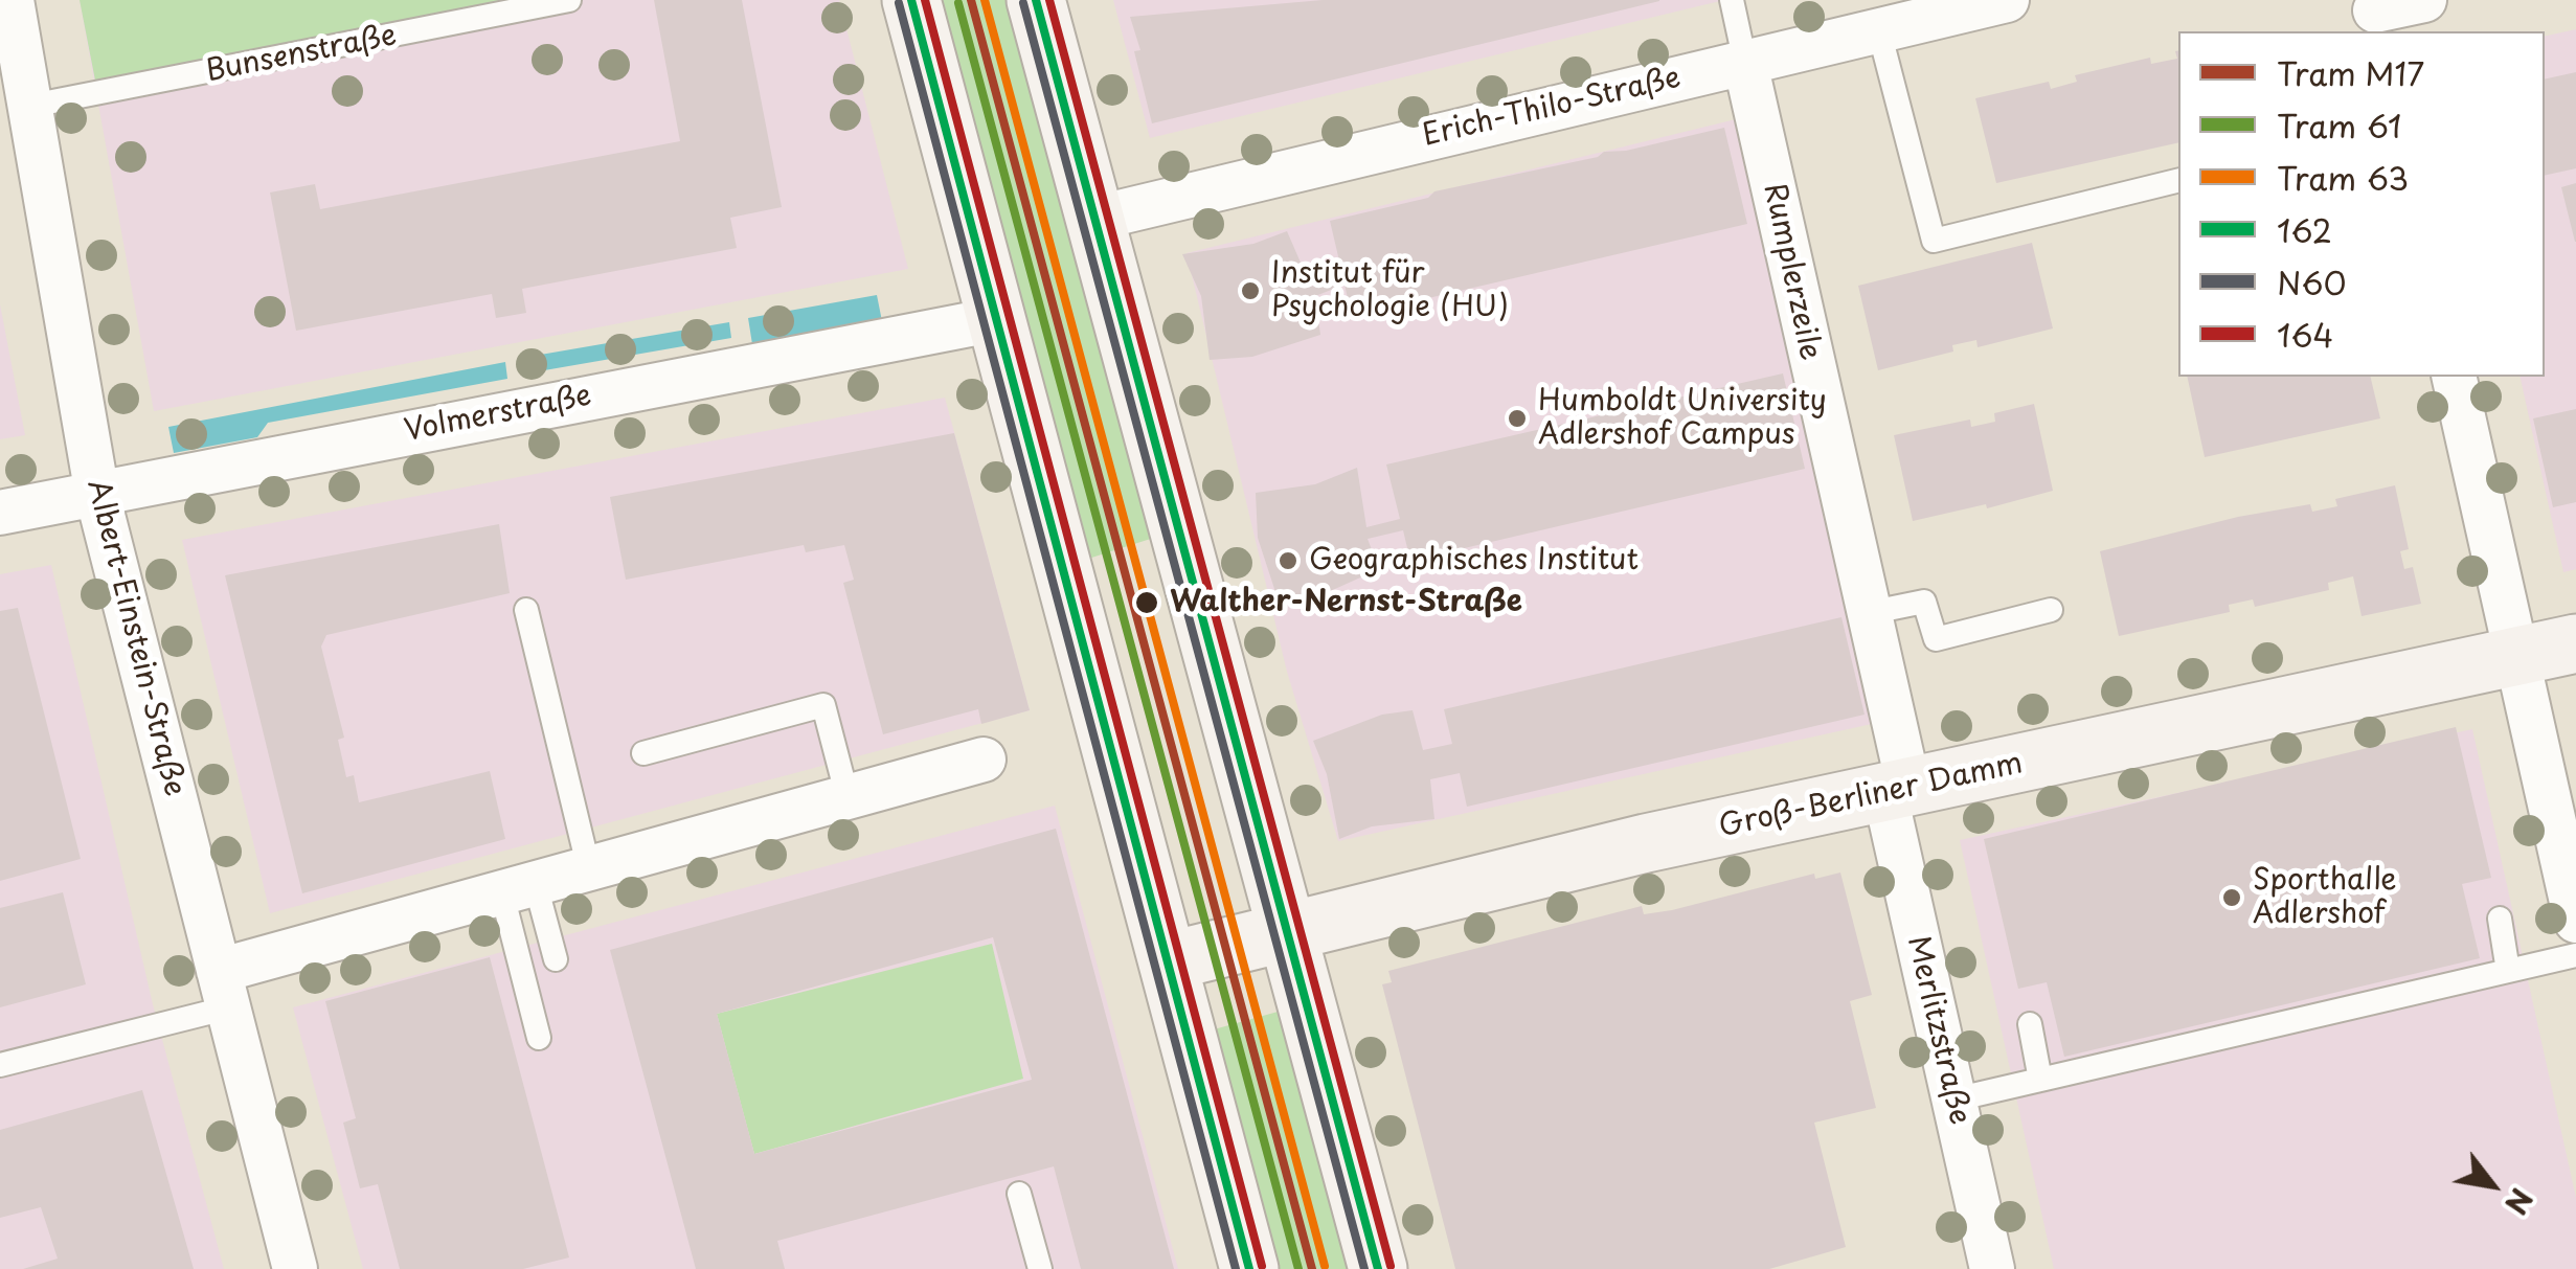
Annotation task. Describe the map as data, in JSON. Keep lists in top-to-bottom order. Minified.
{"streets":{"main road":["Groß-Berliner Damm"],"street":["Erich-Thilo-Straße","Rumplerzeile","Volmerstraße","Albert-Einstein-Straße","Merlitzstraße"],"lane":["Bunsenstraße"]},"crossings":[["Bunsenstraße","Albert-Einstein-Straße"],["Erich-Thilo-Straße","Rumplerzeile"],["Rumplerzeile","Groß-Berliner Damm"],["Rumplerzeile","Merlitzstraße"],["Volmerstraße","Albert-Einstein-Straße"],["Groß-Berliner Damm","Merlitzstraße"]],"places":["Institut für Psychologie (HU)","Humboldt University Adlershof Campus","Geographisches Institut","Walther-Nernst-Straße","Sporthalle Adlershof"],"lines":["tram line M17","tram line 63","transit line 162","transit line 164","tram line 61","transit line N60"],"legend":["Tram M17","Tram 61","Tram 63","162","N60","164"],"north":"bottom right"}
